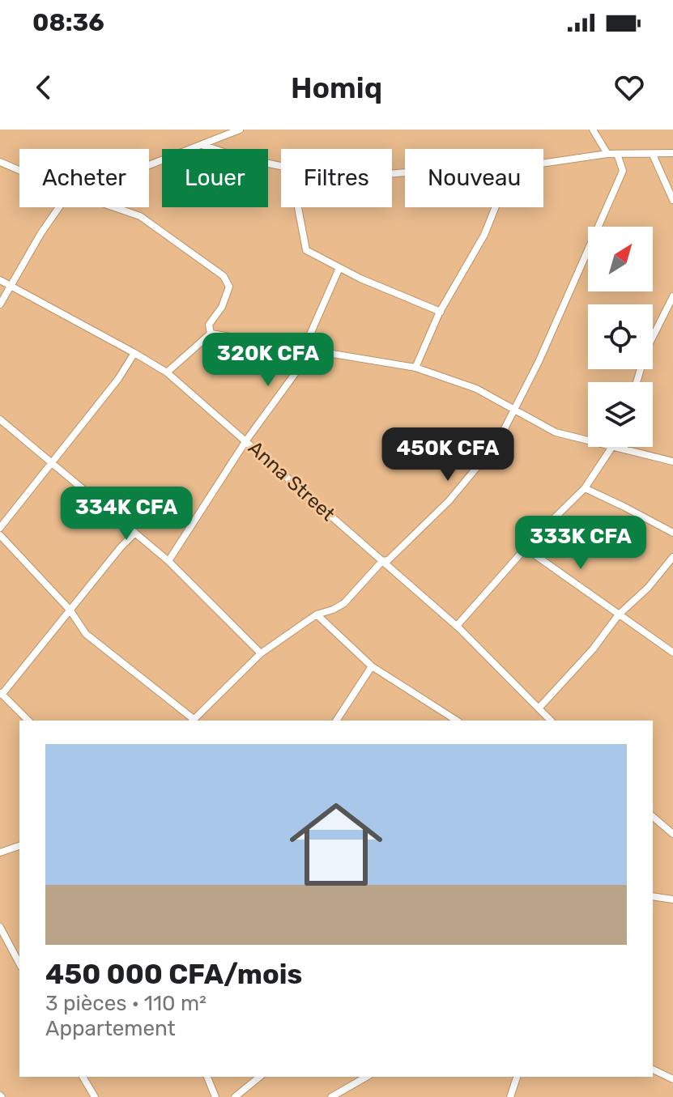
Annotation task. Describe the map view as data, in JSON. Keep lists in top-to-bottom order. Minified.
{"streets":{"street":["Anna Street"]},"north":"top right","page":{"status":"08:36","header":"Homiq","chip":["Acheter","Louer","Filtres","Nouveau"],"price":["320K CFA","450K CFA","334K CFA","333K CFA"],"list":[{"name":"450 000 CFA/mois","note":"3 pièces · 110 m² · Appartement"}]}}
